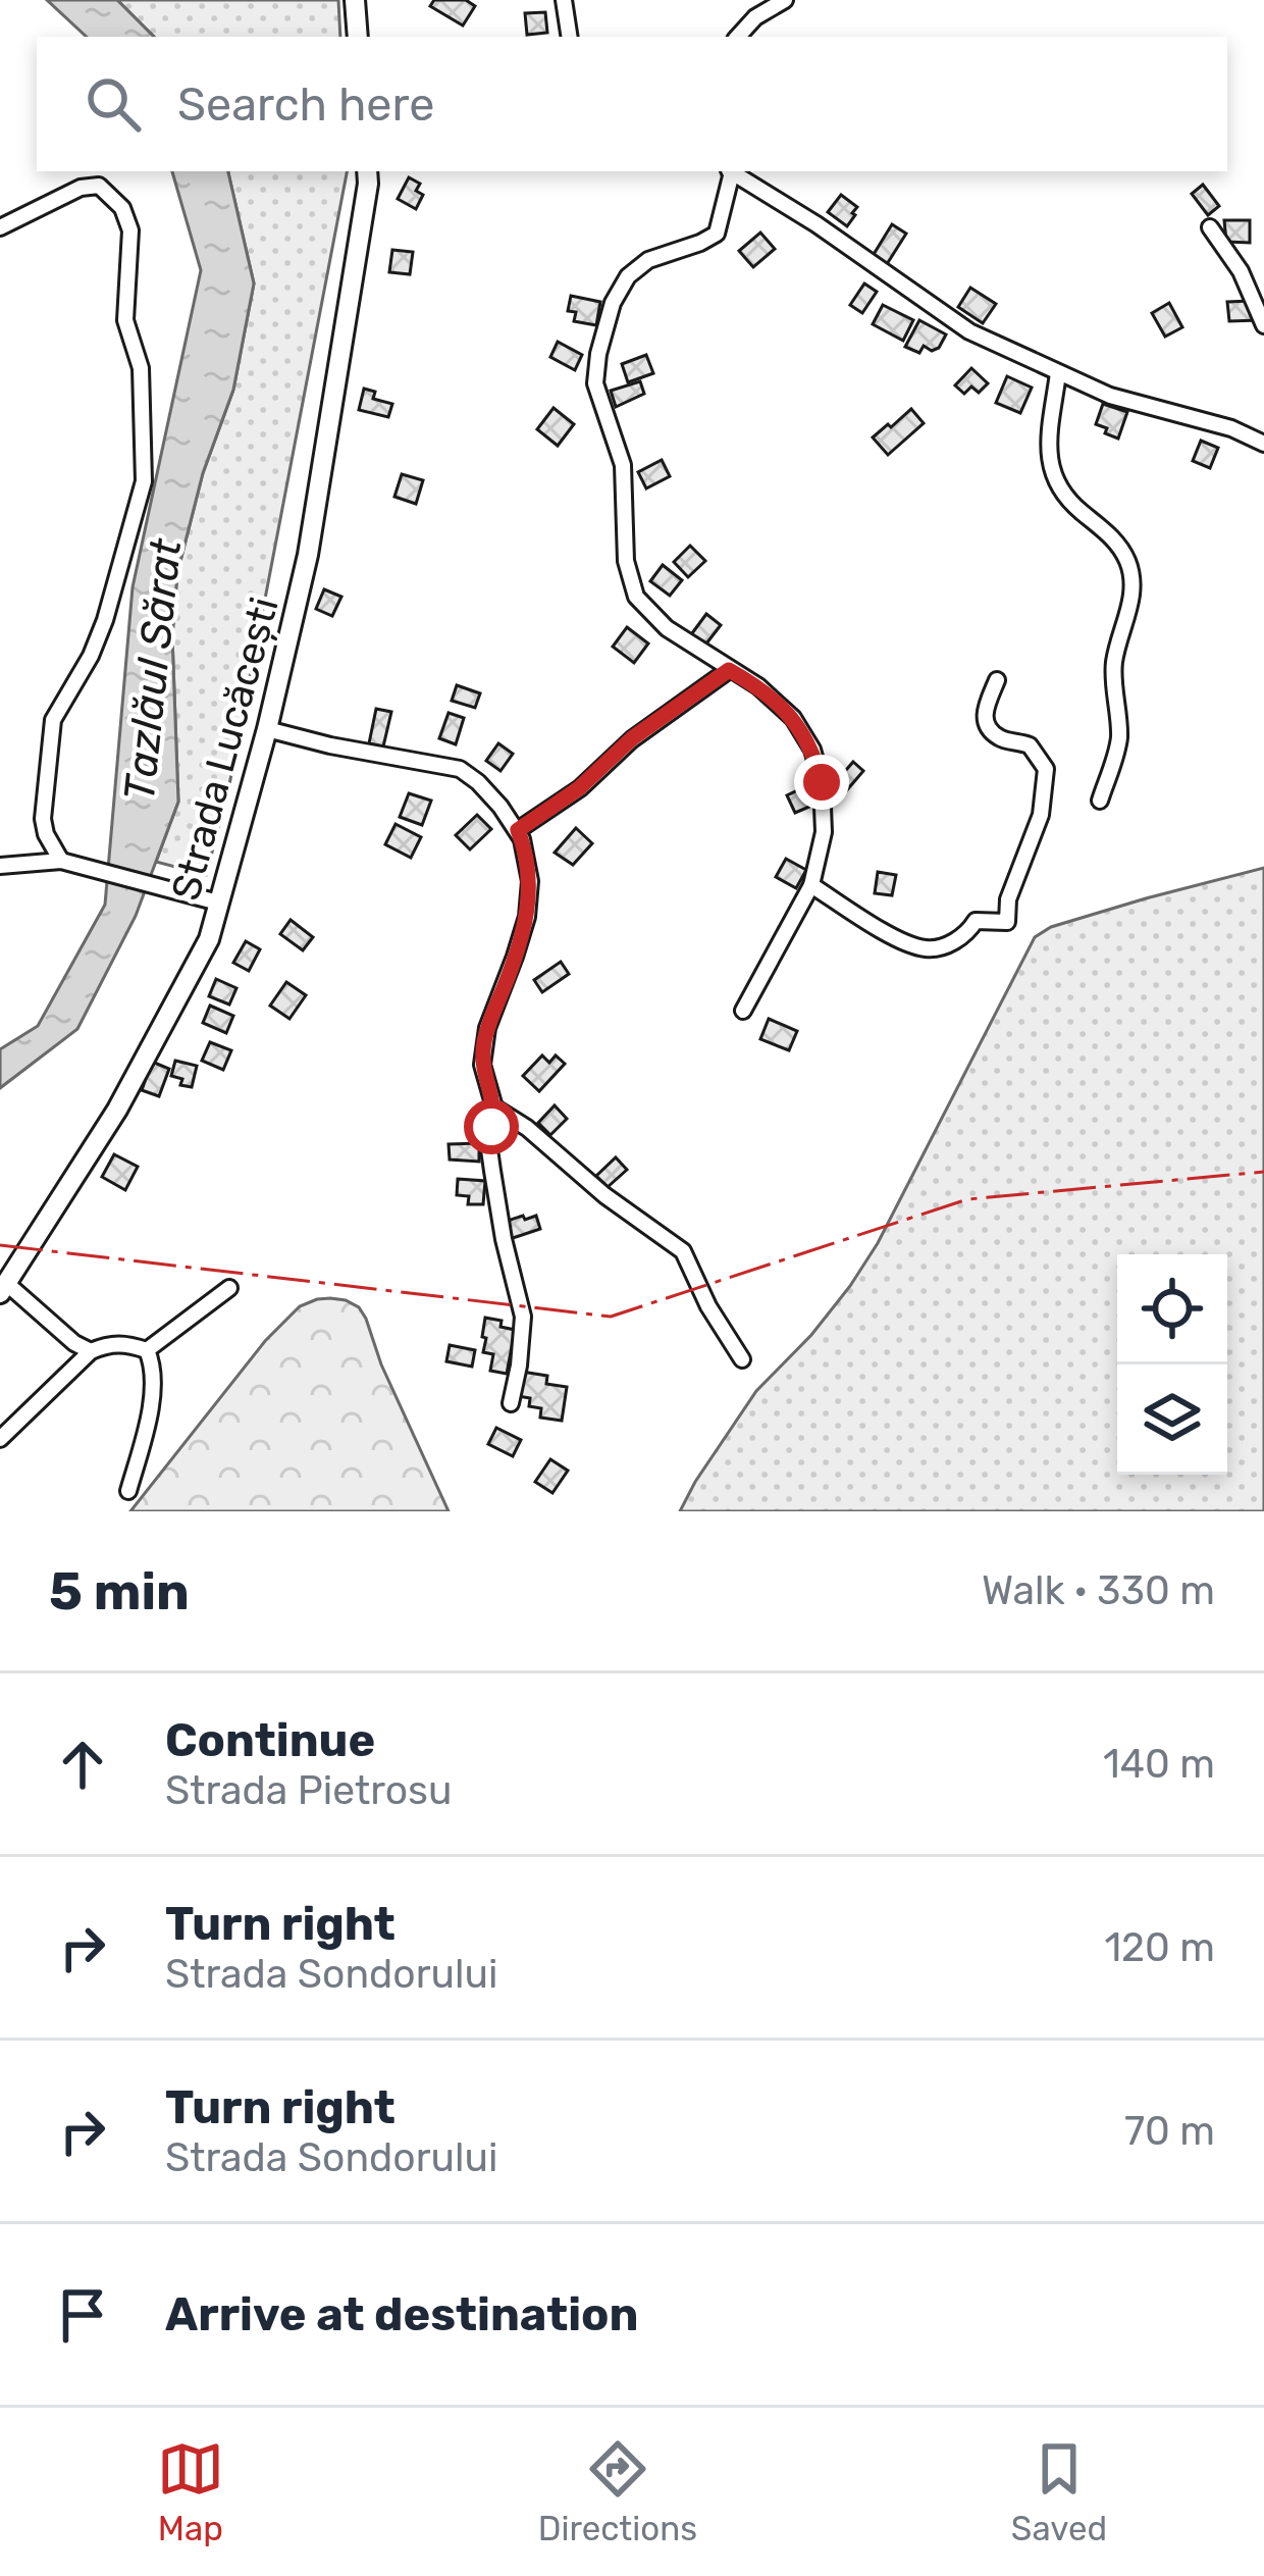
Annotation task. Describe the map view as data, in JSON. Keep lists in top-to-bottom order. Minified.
{"streets":{"main road":["Strada Lucăcești"]},"water":["Tazlăul Sărat"],"page":{"search":"Search here","heading":["5 min","Walk · 330 m"],"list":[["Continue","Strada Pietrosu","140 m"],["Turn right","Strada Sondorului","120 m"],["Turn right","Strada Sondorului","70 m"],"Arrive at destination"],"nav":["Map","Directions","Saved"]}}
